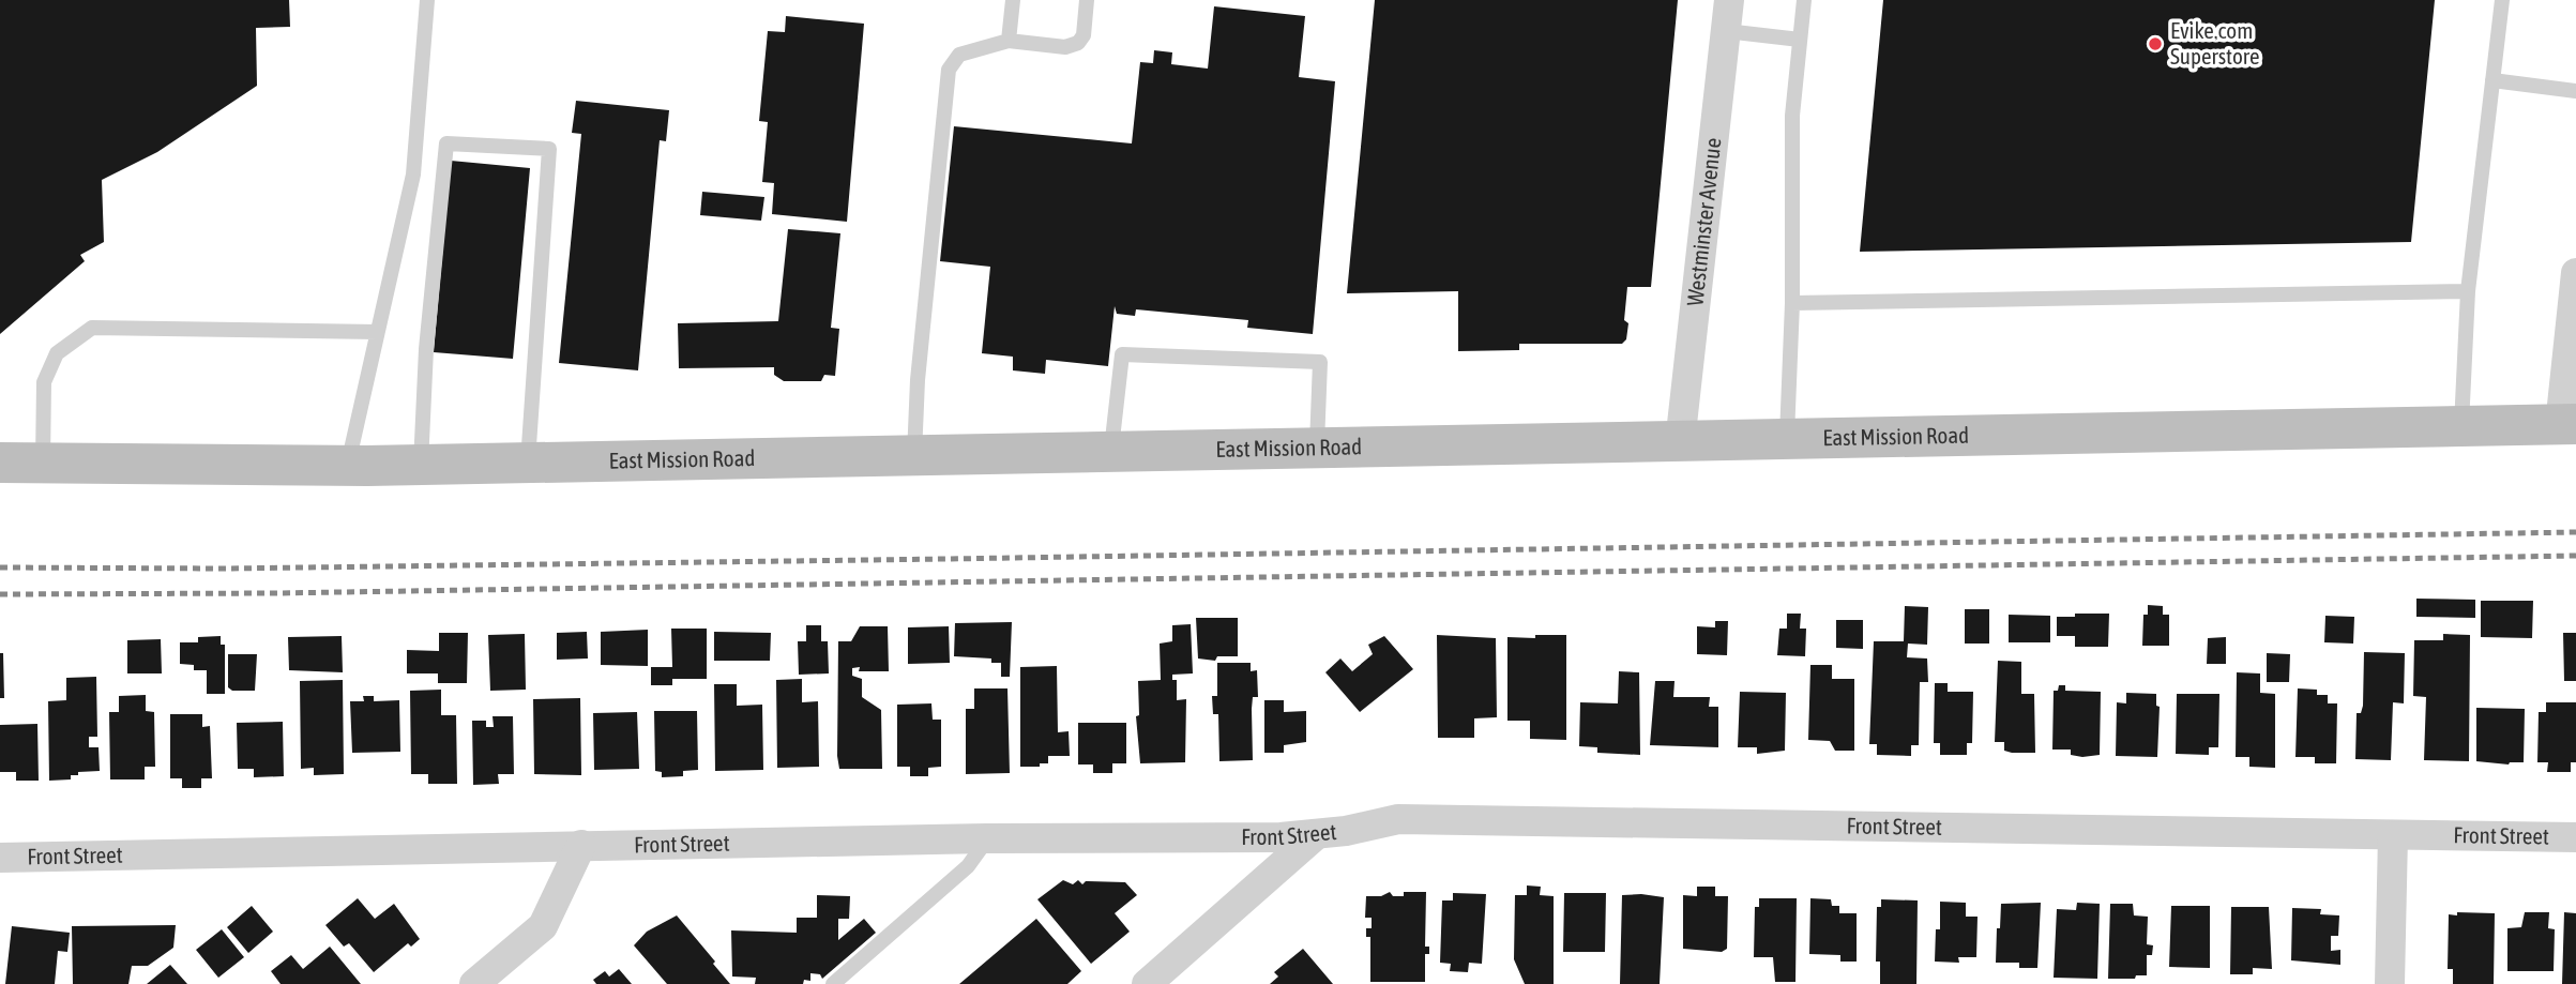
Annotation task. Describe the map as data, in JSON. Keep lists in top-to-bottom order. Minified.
{"streets":{"main road":["East Mission Road"],"street":["Westminster Avenue","Front Street"]},"crossings":[["Westminster Avenue","East Mission Road"]],"places":["Evike.com Superstore"]}
